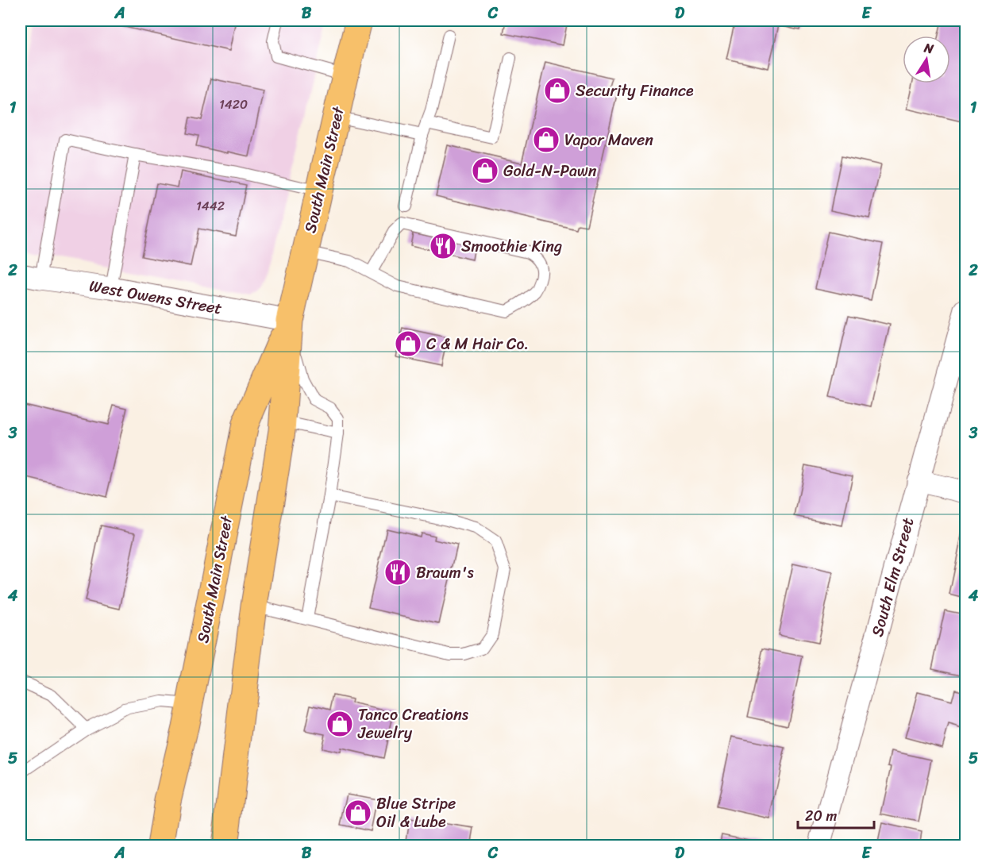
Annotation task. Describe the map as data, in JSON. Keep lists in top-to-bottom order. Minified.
{"streets":{"main road":["South Main Street"],"street":["West Owens Street","South Elm Street"]},"crossings":[["South Main Street","West Owens Street"]],"places":{"shop":["Security Finance","Vapor Maven","Gold-N-Pawn","C & M Hair Co.","Tanco Creations Jewelry","Blue Stripe Oil & Lube"],"restaurant":["Smoothie King","Braum's"]},"house_numbers":["1420","1442"],"scale_bar":"20 m","north":"top","grid":{"columns":["A","B","C","D","E"],"rows":["1","2","3","4","5"]}}
